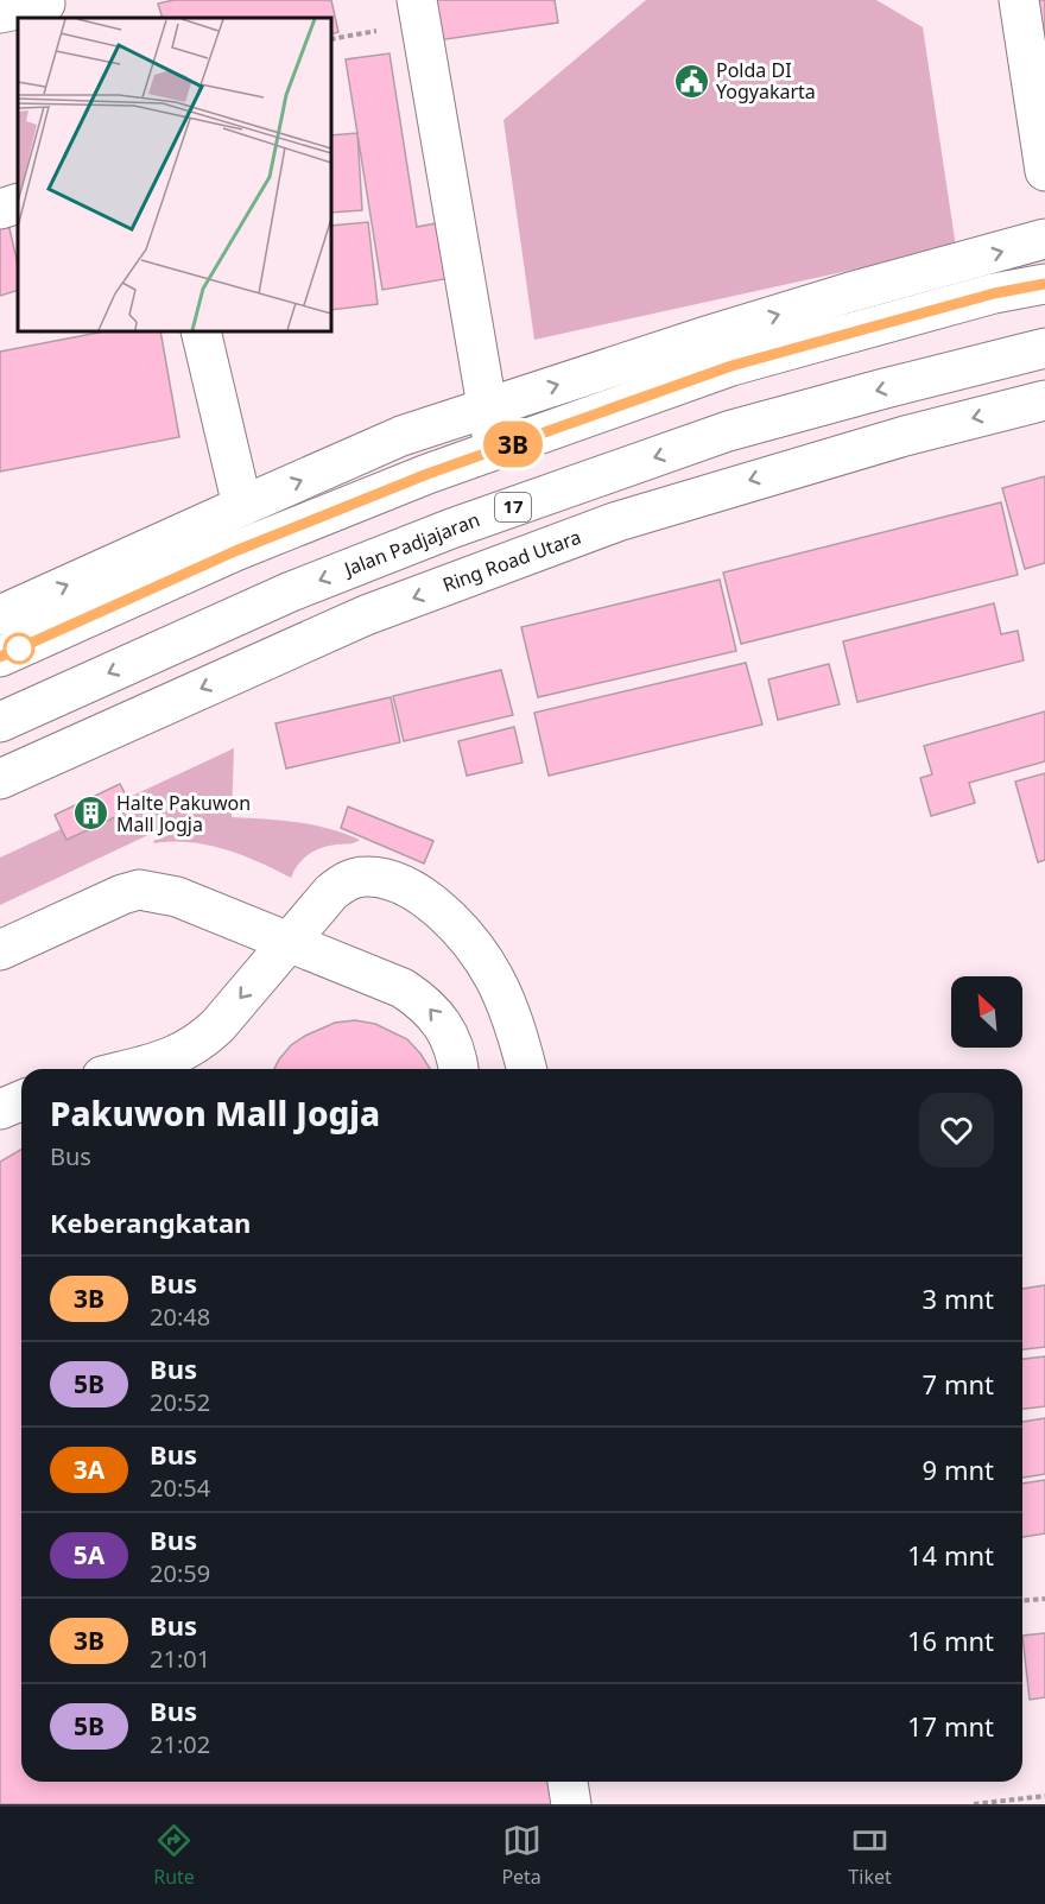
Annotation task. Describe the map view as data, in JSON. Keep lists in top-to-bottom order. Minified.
{"streets":{"main road":["17","Jalan Padjajaran","Ring Road Utara"]},"places":{"public building":["Polda DI Yogyakarta"],"building":["Halte Pakuwon Mall Jogja"]},"lines":["bus line 3B"],"north":"top left","page":{"on_map":"3B","heading":[["Pakuwon Mall Jogja","Bus"],"Keberangkatan"],"list":[{"mark":"3B","name":"Bus","note":"20:48","value":"3 mnt"},{"mark":"5B","name":"Bus","note":"20:52","value":"7 mnt"},{"mark":"3A","name":"Bus","note":"20:54","value":"9 mnt"},{"mark":"5A","name":"Bus","note":"20:59","value":"14 mnt"},{"mark":"3B","name":"Bus","note":"21:01","value":"16 mnt"},{"mark":"5B","name":"Bus","note":"21:02","value":"17 mnt"}],"tabs":["Rute","Peta","Tiket"]}}
